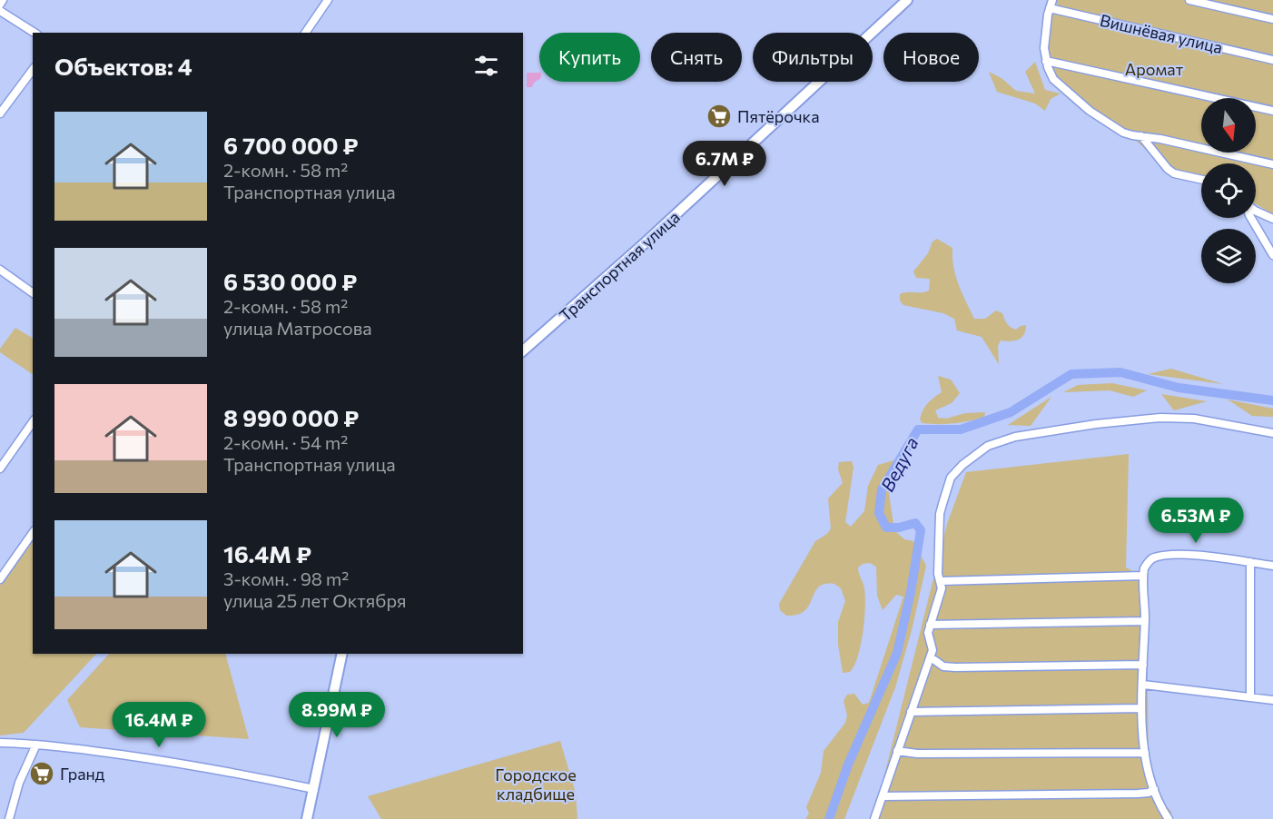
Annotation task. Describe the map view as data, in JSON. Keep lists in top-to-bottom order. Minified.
{"streets":{"main road":["Транспортная улица"],"street":["Вишнёвая улица"]},"water":["Ведуга"],"parks":["Аромат","Городское кладбище"],"places":{"supermarket":["Пятёрочка","Гранд"]},"north":"bottom","page":{"chip":["Купить","Снять","Фильтры","Новое"],"heading":"Объектов: 4","list":[{"name":"6 700 000 ₽","note":"2-комн. · 58 m² · Транспортная улица"},{"name":"6 530 000 ₽","note":"2-комн. · 58 m² · улица Матросова"},{"name":"8 990 000 ₽","note":"2-комн. · 54 m² · Транспортная улица"},{"name":"16.4M ₽","note":"3-комн. · 98 m² · улица 25 лет Октября"}],"price":["6.7M ₽","6.53M ₽","8.99M ₽","16.4M ₽"]}}
